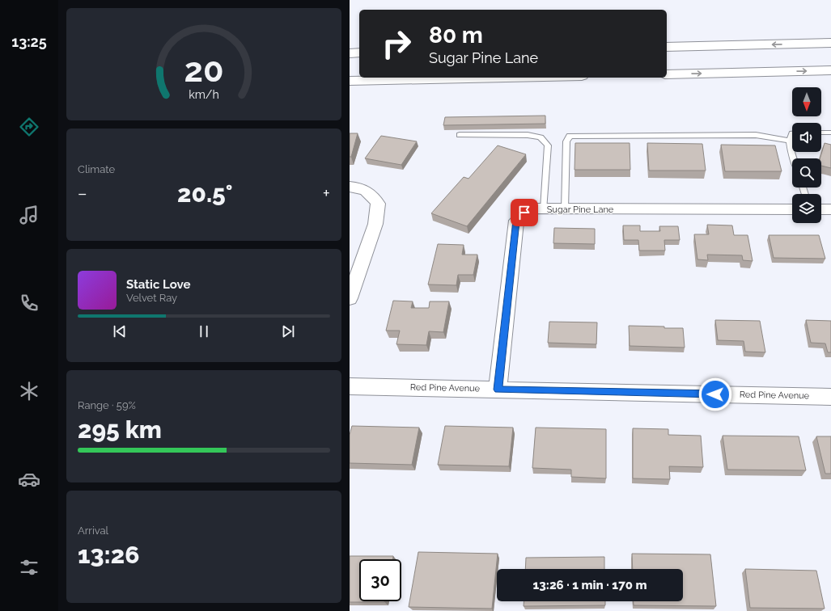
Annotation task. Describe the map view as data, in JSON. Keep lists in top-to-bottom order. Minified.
{"streets":{"street":["Sugar Pine Lane","Red Pine Avenue"]},"crossings":[["Sugar Pine Lane","Red Pine Avenue"]],"north":"bottom","page":{"tabs":"13:25","turn":["80 m","Sugar Pine Lane"],"tile":["Climate",["Range · 59%","295 km"],["Arrival","13:26"]],"heat":["−","20.5°","+"],"song":["Static Love","Velvet Ray"],"limit":"30","trip":"13:26 · 1 min · 170 m","gauge":["20","km/h"]}}
